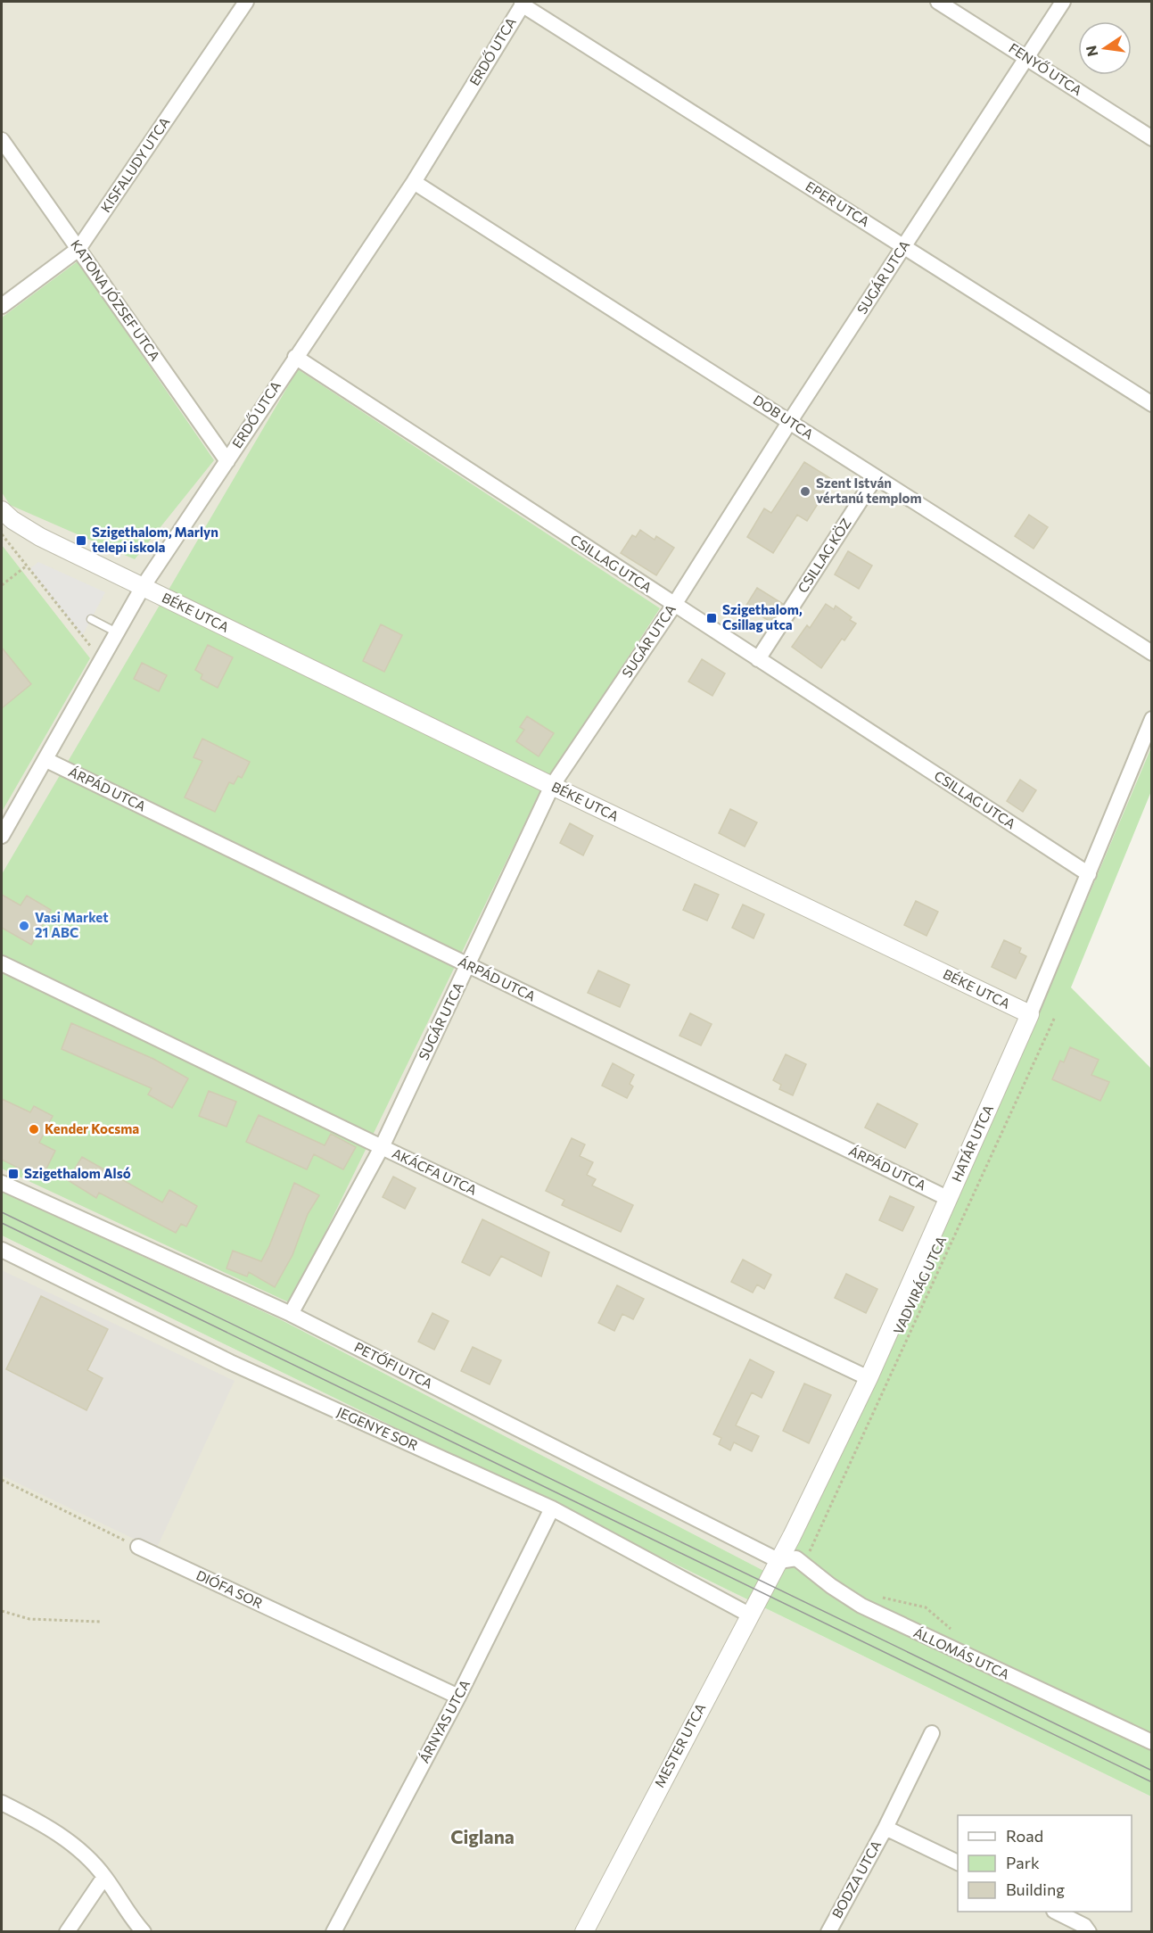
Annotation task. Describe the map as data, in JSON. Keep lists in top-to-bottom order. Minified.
{"streets":{"street":["ERDŐ UTCA","FENYŐ UTCA","KISFALUDY UTCA","EPER UTCA","SUGÁR UTCA","KATONA JÓZSEF UTCA","DOB UTCA","CSILLAG KÖZ","CSILLAG UTCA","BÉKE UTCA","ÁRPÁD UTCA","HATÁR UTCA","AKÁCFA UTCA","PETŐFI UTCA","JEGENYE SOR","DIÓFA SOR","ÁLLOMÁS UTCA","ÁRNYAS UTCA","MESTER UTCA","BODZA UTCA"],"path":["VADVIRÁG UTCA"]},"crossings":[["ERDŐ UTCA","EPER UTCA"],["ERDŐ UTCA","KATONA JÓZSEF UTCA"],["ERDŐ UTCA","DOB UTCA"],["ERDŐ UTCA","CSILLAG UTCA"],["ERDŐ UTCA","BÉKE UTCA"],["ERDŐ UTCA","ÁRPÁD UTCA"],["FENYŐ UTCA","SUGÁR UTCA"],["KISFALUDY UTCA","KATONA JÓZSEF UTCA"],["EPER UTCA","SUGÁR UTCA"],["SUGÁR UTCA","DOB UTCA"],["SUGÁR UTCA","CSILLAG UTCA"],["SUGÁR UTCA","BÉKE UTCA"],["SUGÁR UTCA","ÁRPÁD UTCA"],["SUGÁR UTCA","AKÁCFA UTCA"],["SUGÁR UTCA","PETŐFI UTCA"],["DOB UTCA","CSILLAG KÖZ"],["CSILLAG KÖZ","CSILLAG UTCA"],["CSILLAG UTCA","HATÁR UTCA"],["BÉKE UTCA","HATÁR UTCA"],["ÁRPÁD UTCA","HATÁR UTCA"],["HATÁR UTCA","AKÁCFA UTCA"],["HATÁR UTCA","PETŐFI UTCA"],["HATÁR UTCA","MESTER UTCA"],["VADVIRÁG UTCA","ÁLLOMÁS UTCA"],["PETŐFI UTCA","MESTER UTCA"],["JEGENYE SOR","ÁRNYAS UTCA"],["JEGENYE SOR","MESTER UTCA"],["DIÓFA SOR","ÁRNYAS UTCA"]],"districts":["Ciglana"],"places":{"other":["Szent István vértanú templom","Vasi Market 21 ABC","Kender Kocsma"],"transit":["Szigethalom, Marlyn telepi iskola","Szigethalom, Csillag utca","Szigethalom Alsó"]},"legend":["Road","Park","Building"],"north":"left"}
